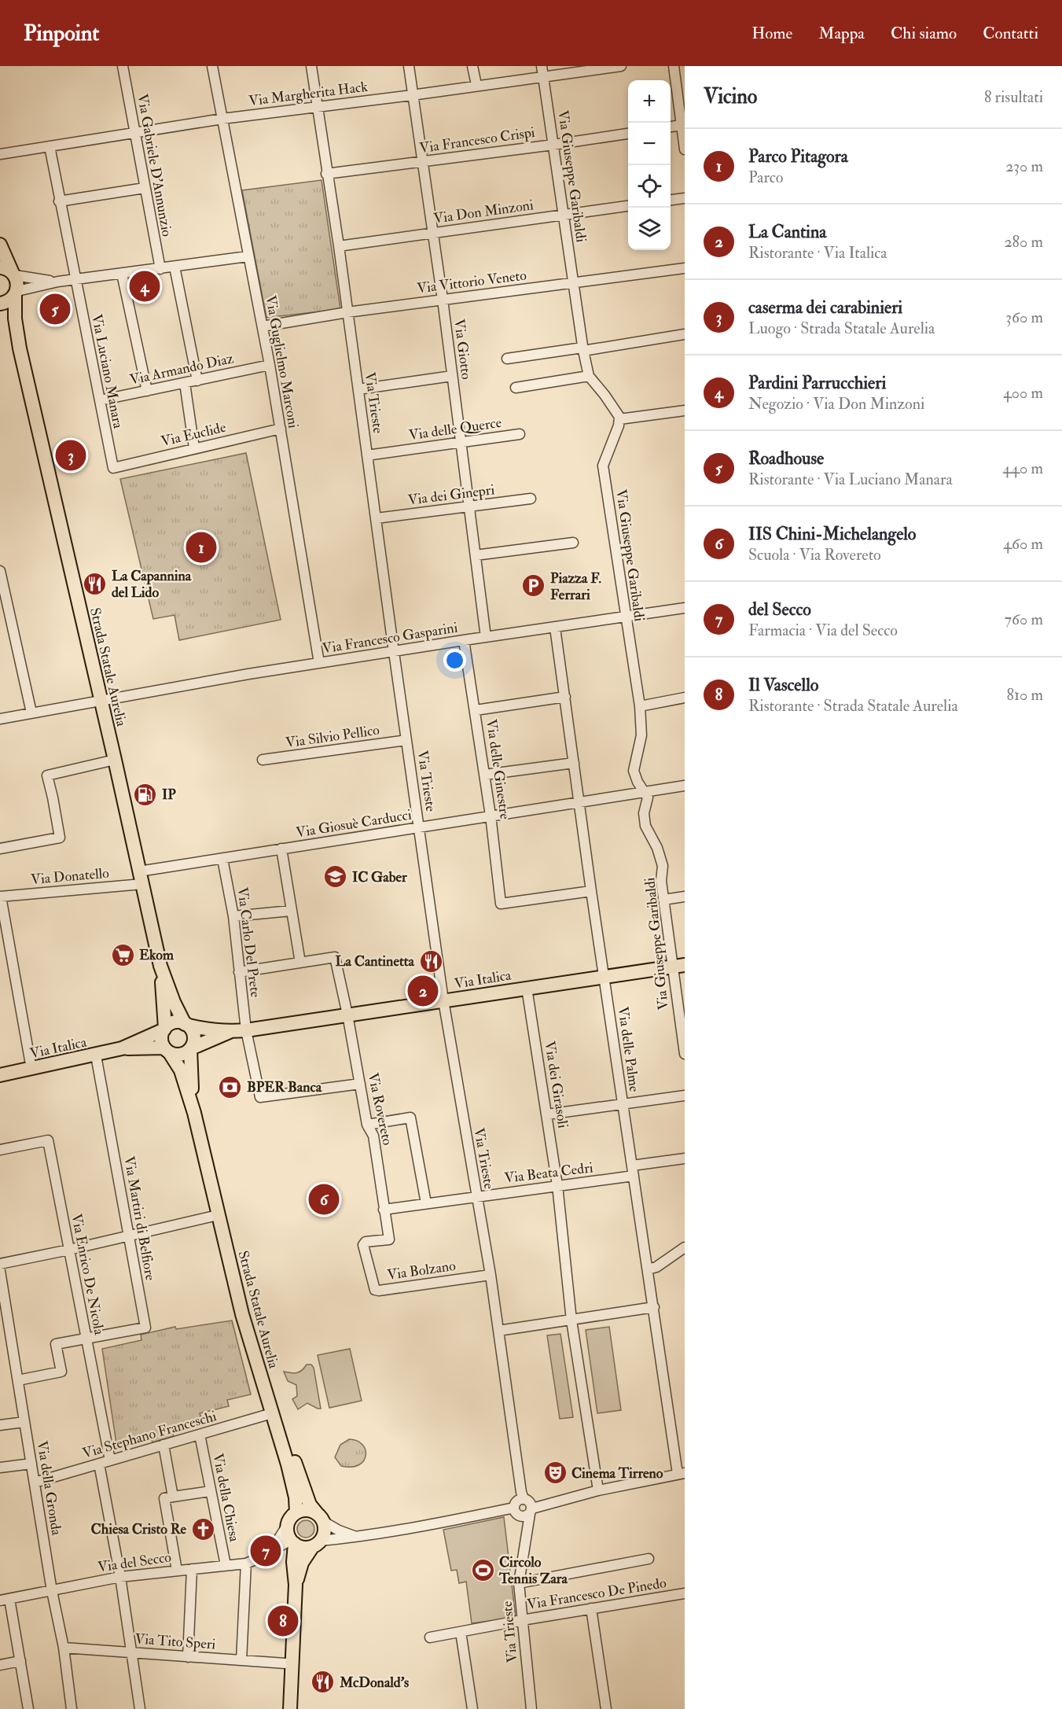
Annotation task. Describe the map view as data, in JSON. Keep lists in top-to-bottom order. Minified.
{"streets":{"main road":["Strada Statale Aurelia","Via Italica"],"street":["Via Margherita Hack","Via Francesco Crispi","Via Gabriele D'Annunzio","Via Giuseppe Garibaldi","Via Don Minzoni","Via Vittorio Veneto","Via Giotto","Via Guglielmo Marconi","Via Armando Diaz","Via Luciano Manara","Via Trieste","Via delle Querce","Via Euclide","Via dei Ginepri","Via Francesco Gasparini","Via Silvio Pellico","Via delle Ginestre","Via Giosuè Carducci","Via Donatello","Via Carlo Del Prete","Via delle Palme","Via dei Girasoli","Via Rovereto","Via Beata Cedri","Via Martiri di Belfiore","Via Bolzano","Via Enrico De Nicola","Via Stephano Franceschi","Via della Gronda","Via della Chiesa","Via del Secco","Via Francesco De Pinedo","Via Tito Speri"]},"crossings":[["Via Margherita Hack","Via Gabriele D'Annunzio"],["Via Margherita Hack","Via Giuseppe Garibaldi"],["Via Margherita Hack","Via Giotto"],["Via Margherita Hack","Via Guglielmo Marconi"],["Via Margherita Hack","Via Luciano Manara"],["Via Margherita Hack","Via Trieste"],["Via Francesco Crispi","Via Giuseppe Garibaldi"],["Via Francesco Crispi","Via Giotto"],["Via Francesco Crispi","Via Trieste"],["Via Giuseppe Garibaldi","Via Don Minzoni"],["Via Giuseppe Garibaldi","Via Vittorio Veneto"],["Via Giuseppe Garibaldi","Via Francesco Gasparini"],["Via Giuseppe Garibaldi","Via Giosuè Carducci"],["Via Giuseppe Garibaldi","Via Italica"],["Via Don Minzoni","Via Giotto"],["Via Don Minzoni","Via Trieste"],["Via Vittorio Veneto","Via Giotto"],["Via Vittorio Veneto","Via Guglielmo Marconi"],["Via Vittorio Veneto","Via Trieste"],["Via Giotto","Via delle Querce"],["Via Giotto","Via dei Ginepri"],["Via Giotto","Via Francesco Gasparini"],["Via Guglielmo Marconi","Via Armando Diaz"],["Via Guglielmo Marconi","Via Euclide"],["Via Guglielmo Marconi","Via Francesco Gasparini"],["Via Armando Diaz","Via Luciano Manara"],["Via Luciano Manara","Via Euclide"],["Via Trieste","Via delle Querce"],["Via Trieste","Via dei Ginepri"],["Via Trieste","Via Francesco Gasparini"],["Via Trieste","Via Silvio Pellico"],["Via Trieste","Via Giosuè Carducci"],["Via Trieste","Via Italica"],["Via Trieste","Via Beata Cedri"],["Via Trieste","Via Bolzano"],["Via Trieste","Via Francesco De Pinedo"],["Via Francesco Gasparini","Strada Statale Aurelia"],["Via Francesco Gasparini","Via delle Ginestre"],["Via Francesco Gasparini","Via delle Palme"],["Strada Statale Aurelia","Via Giosuè Carducci"],["Strada Statale Aurelia","Via Donatello"],["Strada Statale Aurelia","Via Italica"],["Strada Statale Aurelia","Via Stephano Franceschi"],["Strada Statale Aurelia","Via del Secco"],["Via delle Ginestre","Via Giosuè Carducci"],["Via delle Ginestre","Via delle Palme"],["Via Giosuè Carducci","Via Donatello"],["Via Giosuè Carducci","Via Carlo Del Prete"],["Via Giosuè Carducci","Via delle Palme"],["Via Carlo Del Prete","Via Italica"],["Via Carlo Del Prete","Via Rovereto"],["Via Italica","Via delle Palme"],["Via Italica","Via dei Girasoli"],["Via Italica","Via Rovereto"],["Via Italica","Via Martiri di Belfiore"],["Via delle Palme","Via Beata Cedri"],["Via dei Girasoli","Via Beata Cedri"],["Via Rovereto","Via Beata Cedri"],["Via Rovereto","Via Bolzano"],["Via Beata Cedri","Via Bolzano"],["Via Martiri di Belfiore","Via Enrico De Nicola"],["Via Enrico De Nicola","Via Stephano Franceschi"],["Via Stephano Franceschi","Via della Gronda"],["Via Stephano Franceschi","Via della Chiesa"],["Via della Gronda","Via del Secco"],["Via della Gronda","Via Tito Speri"],["Via della Chiesa","Via del Secco"]],"places":{"restaurant":["La Capannina del Lido","La Cantinetta","McDonald's"],"parking":["Piazza F. Ferrari"],"fuel station":["IP"],"school or university":["IC Gaber"],"supermarket":["Ekom"],"bank":["BPER Banca"],"theatre":["Cinema Tirreno"],"church":["Chiesa Cristo Re"],"sports":["Circolo Tennis Zara"]},"page":{"header":"Pinpoint","nav":["Home","Mappa","Chi siamo","Contatti"],"heading":["Vicino","8 risultati"],"map_buttons":["+","−"],"list":[{"mark":"1","name":"Parco Pitagora","note":"Parco","value":"230 m"},{"mark":"2","name":"La Cantina","note":"Ristorante · Via Italica","value":"280 m"},{"mark":"3","name":"caserma dei carabinieri","note":"Luogo · Strada Statale Aurelia","value":"360 m"},{"mark":"4","name":"Pardini Parrucchieri","note":"Negozio · Via Don Minzoni","value":"400 m"},{"mark":"5","name":"Roadhouse","note":"Ristorante · Via Luciano Manara","value":"440 m"},{"mark":"6","name":"IIS Chini-Michelangelo","note":"Scuola · Via Rovereto","value":"460 m"},{"mark":"7","name":"del Secco","note":"Farmacia · Via del Secco","value":"760 m"},{"mark":"8","name":"Il Vascello","note":"Ristorante · Strada Statale Aurelia","value":"810 m"}],"pins":["4","5","3","1","2","6","7","8"]}}
